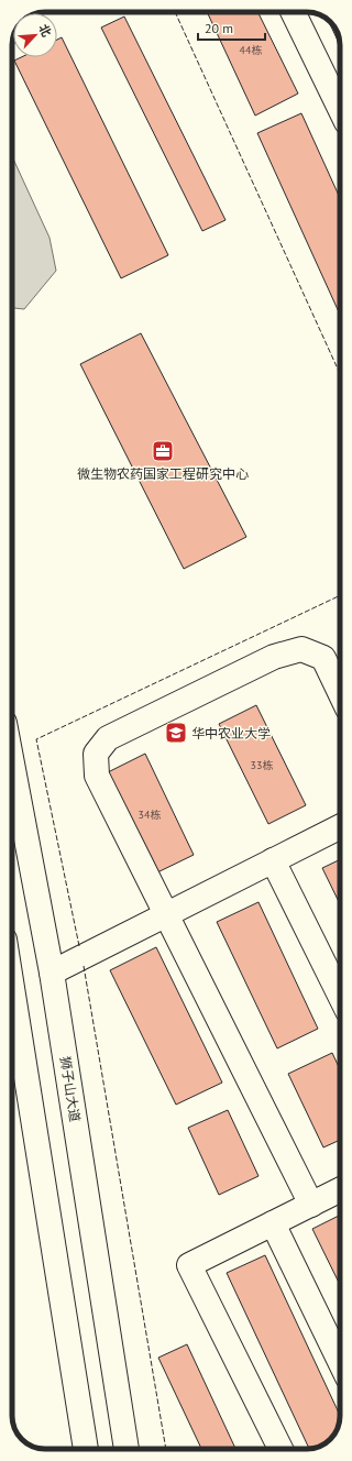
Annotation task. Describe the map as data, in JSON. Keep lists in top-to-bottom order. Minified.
{"streets":{"street":["狮子山大道"]},"places":{"office":["微生物农药国家工程研究中心"],"school or university":["华中农业大学"]},"house_numbers":["44栋","33栋","34栋"],"scale_bar":"20 m","north":"top right"}
